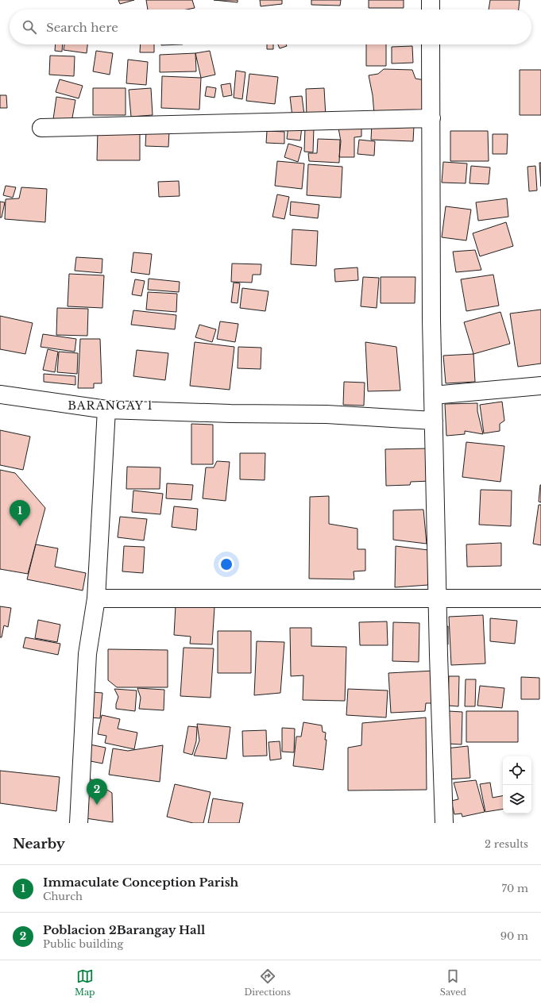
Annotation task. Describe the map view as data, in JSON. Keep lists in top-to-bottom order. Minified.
{"districts":["BARANGAY 1"],"page":{"search":"Search here","pins":["1","2"],"heading":["Nearby","2 results"],"list":[{"mark":"1","name":"Immaculate Conception Parish","note":"Church","value":"70 m"},{"mark":"2","name":"Poblacion 2Barangay Hall","note":"Public building","value":"90 m"}],"nav":["Map","Directions","Saved"]}}
